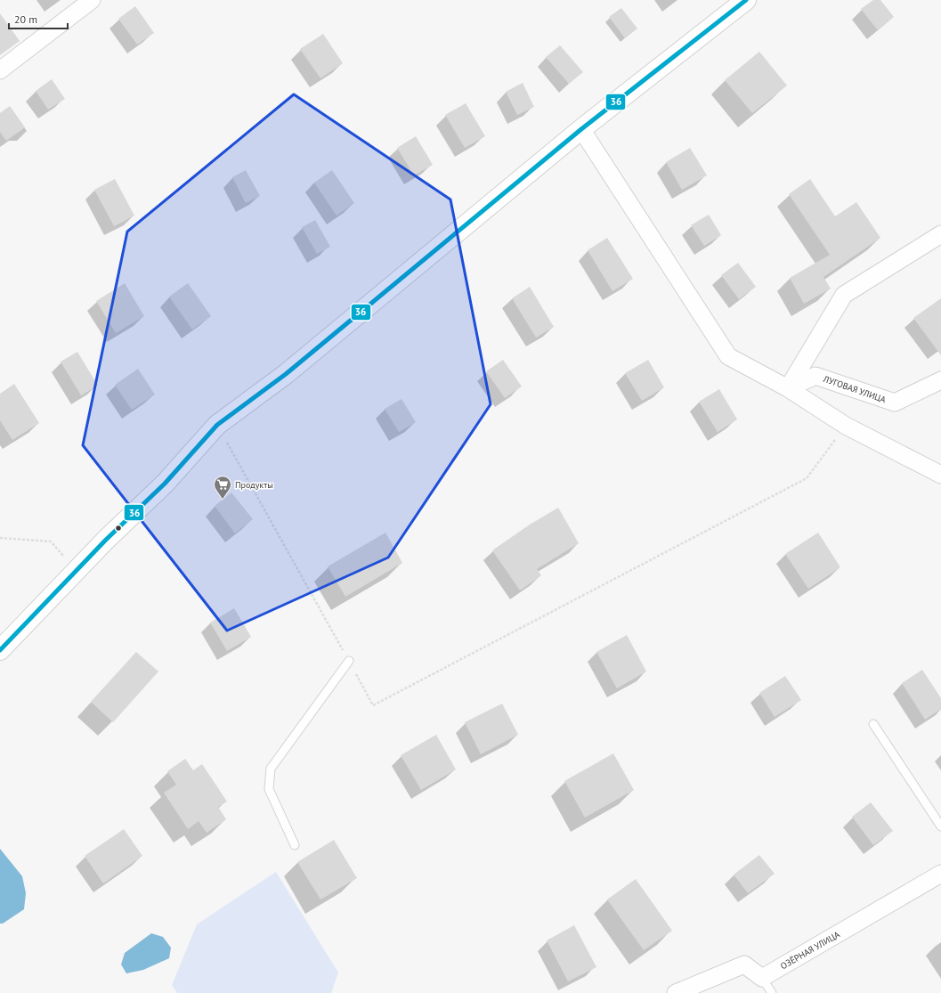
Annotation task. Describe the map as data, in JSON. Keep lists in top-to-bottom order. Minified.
{"streets":{"street":["ЛУГОВАЯ УЛИЦА","ОЗЁРНАЯ УЛИЦА"]},"places":{"supermarket":["Продукты"]},"lines":["transit line 36"],"scale_bar":"20 m"}
